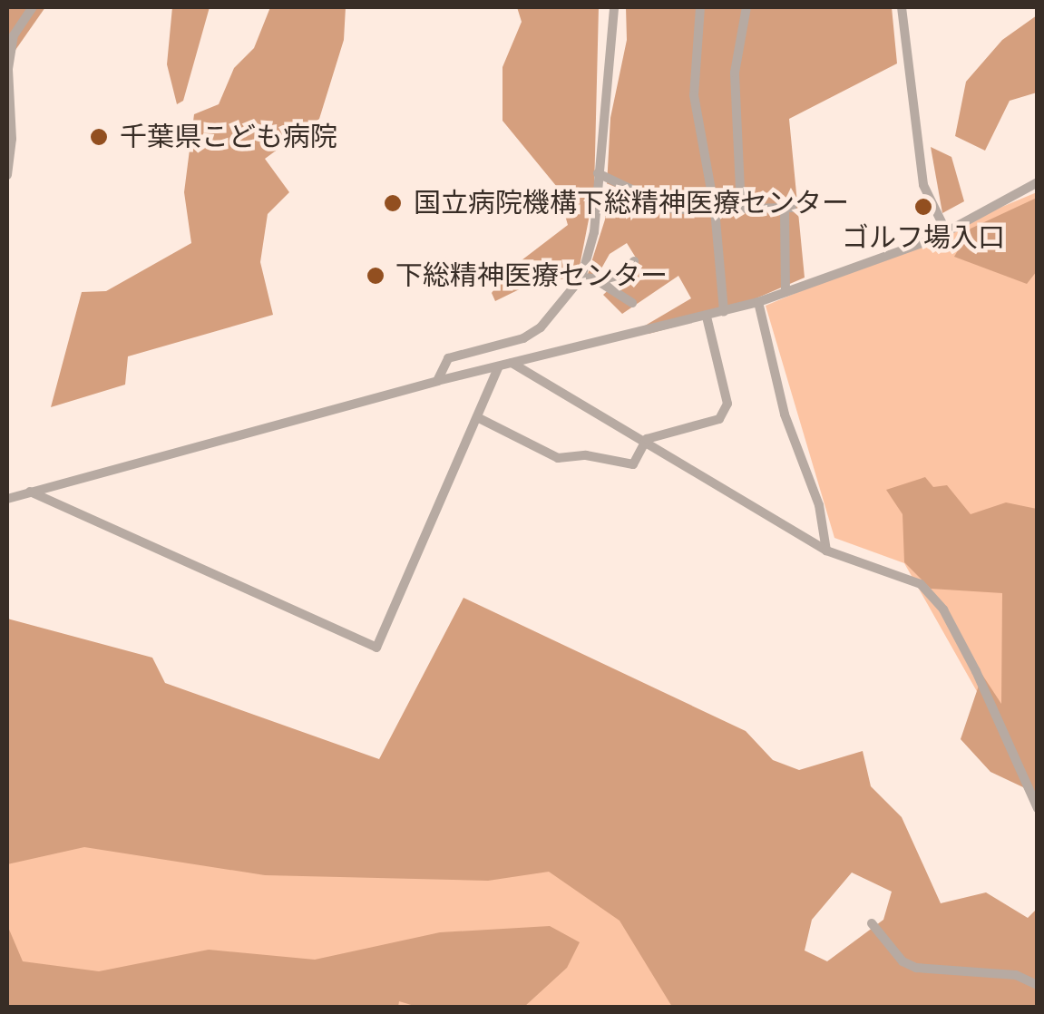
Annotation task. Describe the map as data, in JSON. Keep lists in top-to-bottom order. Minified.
{"places":["千葉県こども病院","国立病院機構下総精神医療センター","ゴルフ場入口","下総精神医療センター"]}
